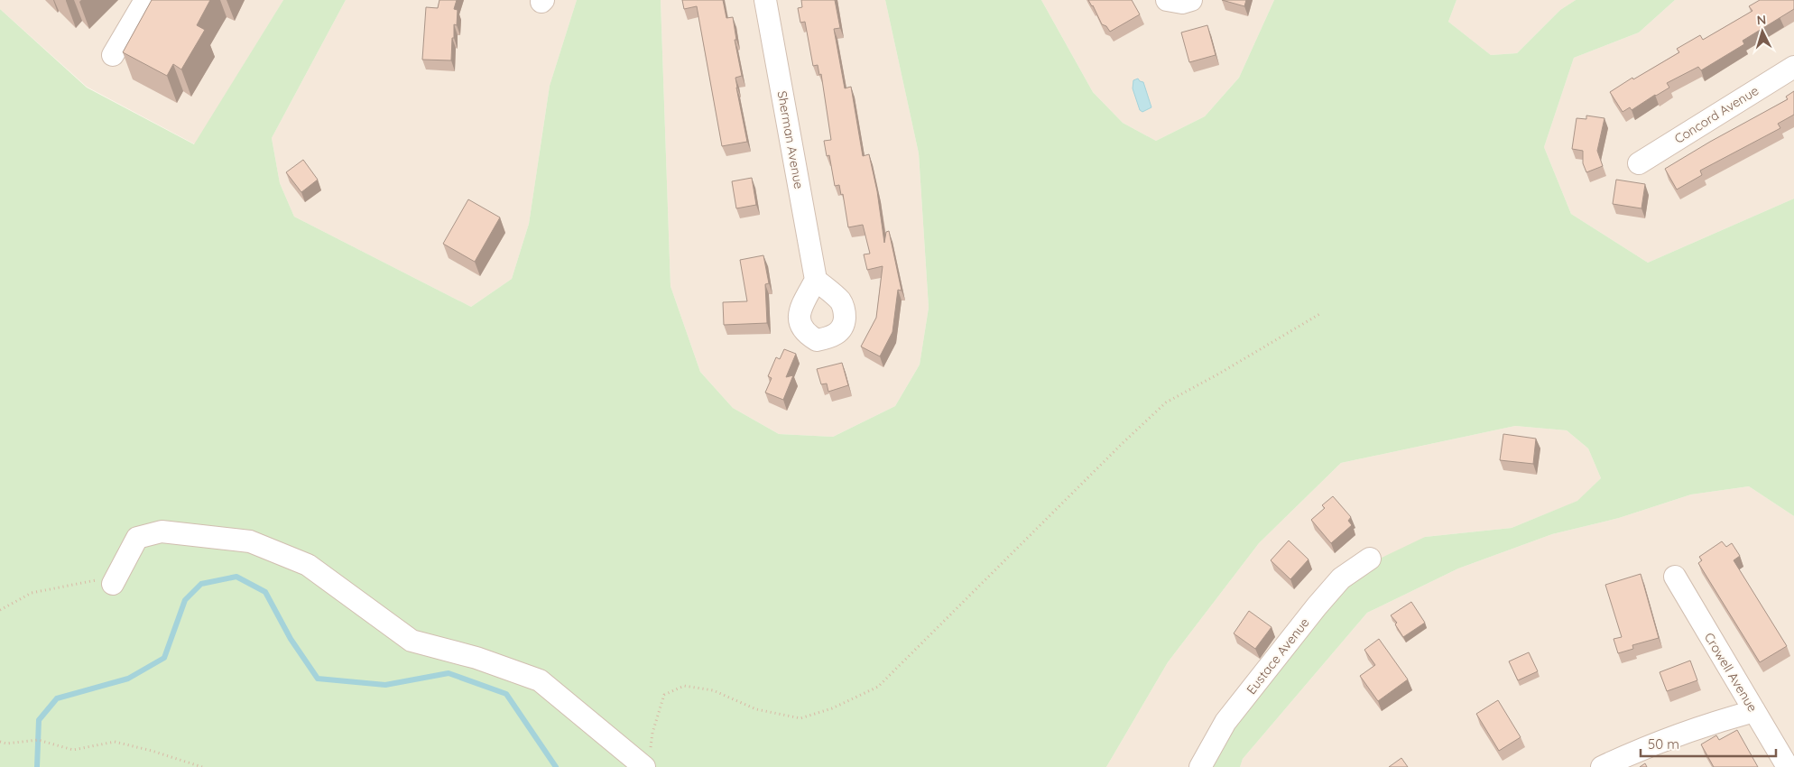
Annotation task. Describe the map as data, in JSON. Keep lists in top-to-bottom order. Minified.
{"streets":{"street":["Concord Avenue","Sherman Avenue","Eustace Avenue","Crowell Avenue"]},"scale_bar":"50 m","north":"top"}
